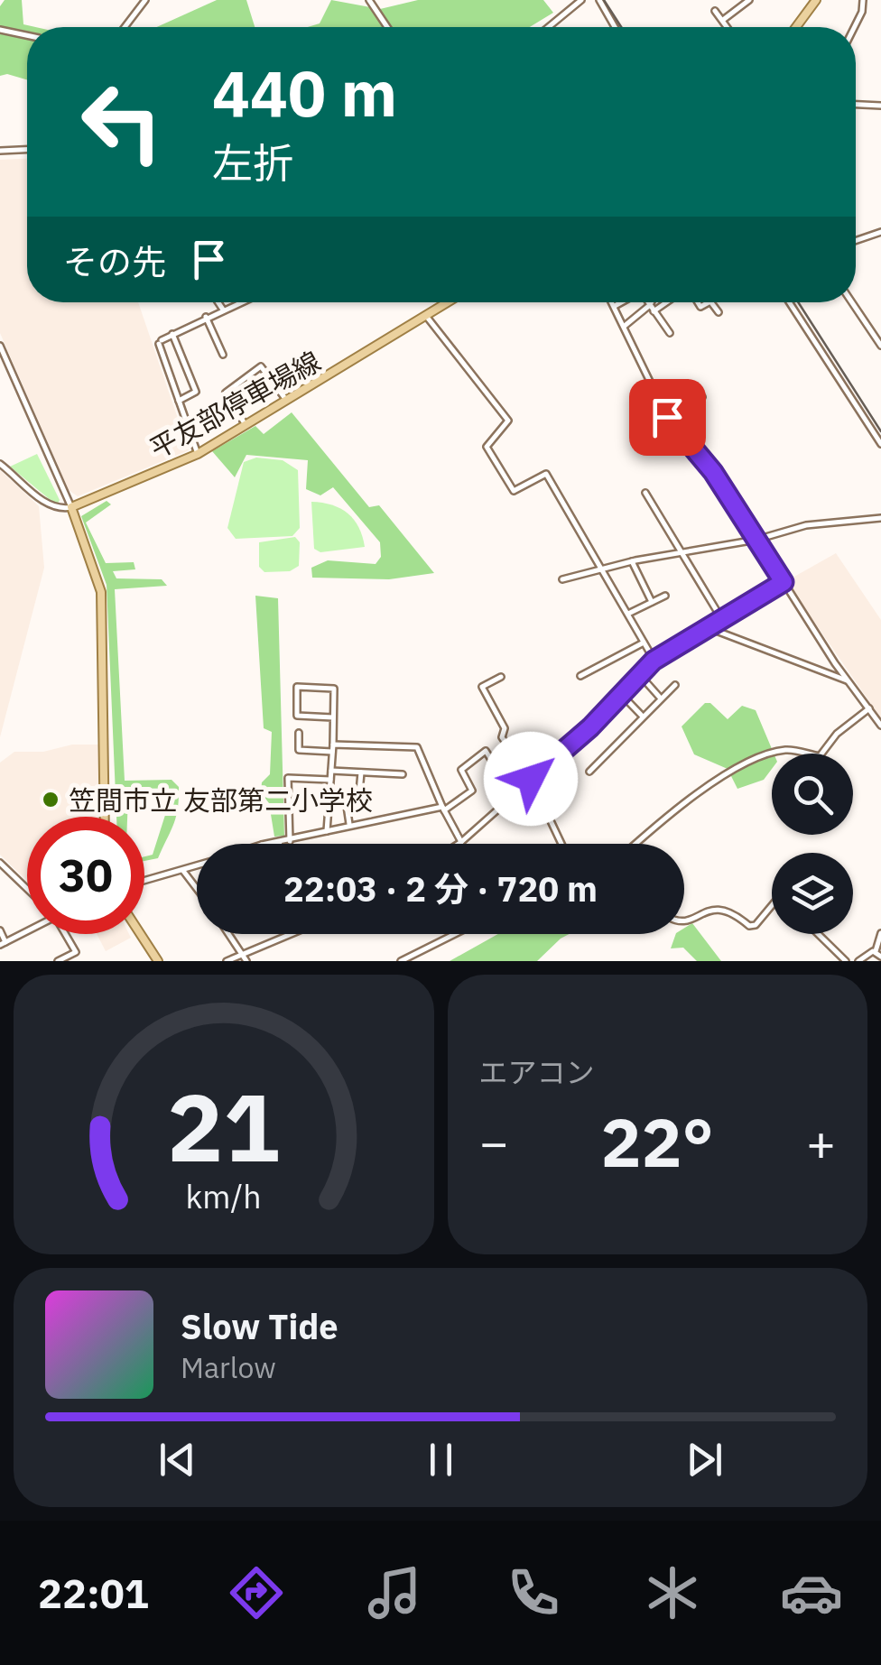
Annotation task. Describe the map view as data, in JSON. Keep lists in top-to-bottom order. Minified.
{"streets":{"main road":["平友部停車場線"]},"places":["笠間市立 友部第二小学校"],"page":{"turn":["440 m","左折"],"then":"その先","limit":"30","trip":"22:03 · 2 分 · 720 m","tile":"エアコン","heat":["−","22°","+"],"song":["Slow Tide","Marlow"],"tabs":"22:01","gauge":["21","km/h"]}}
